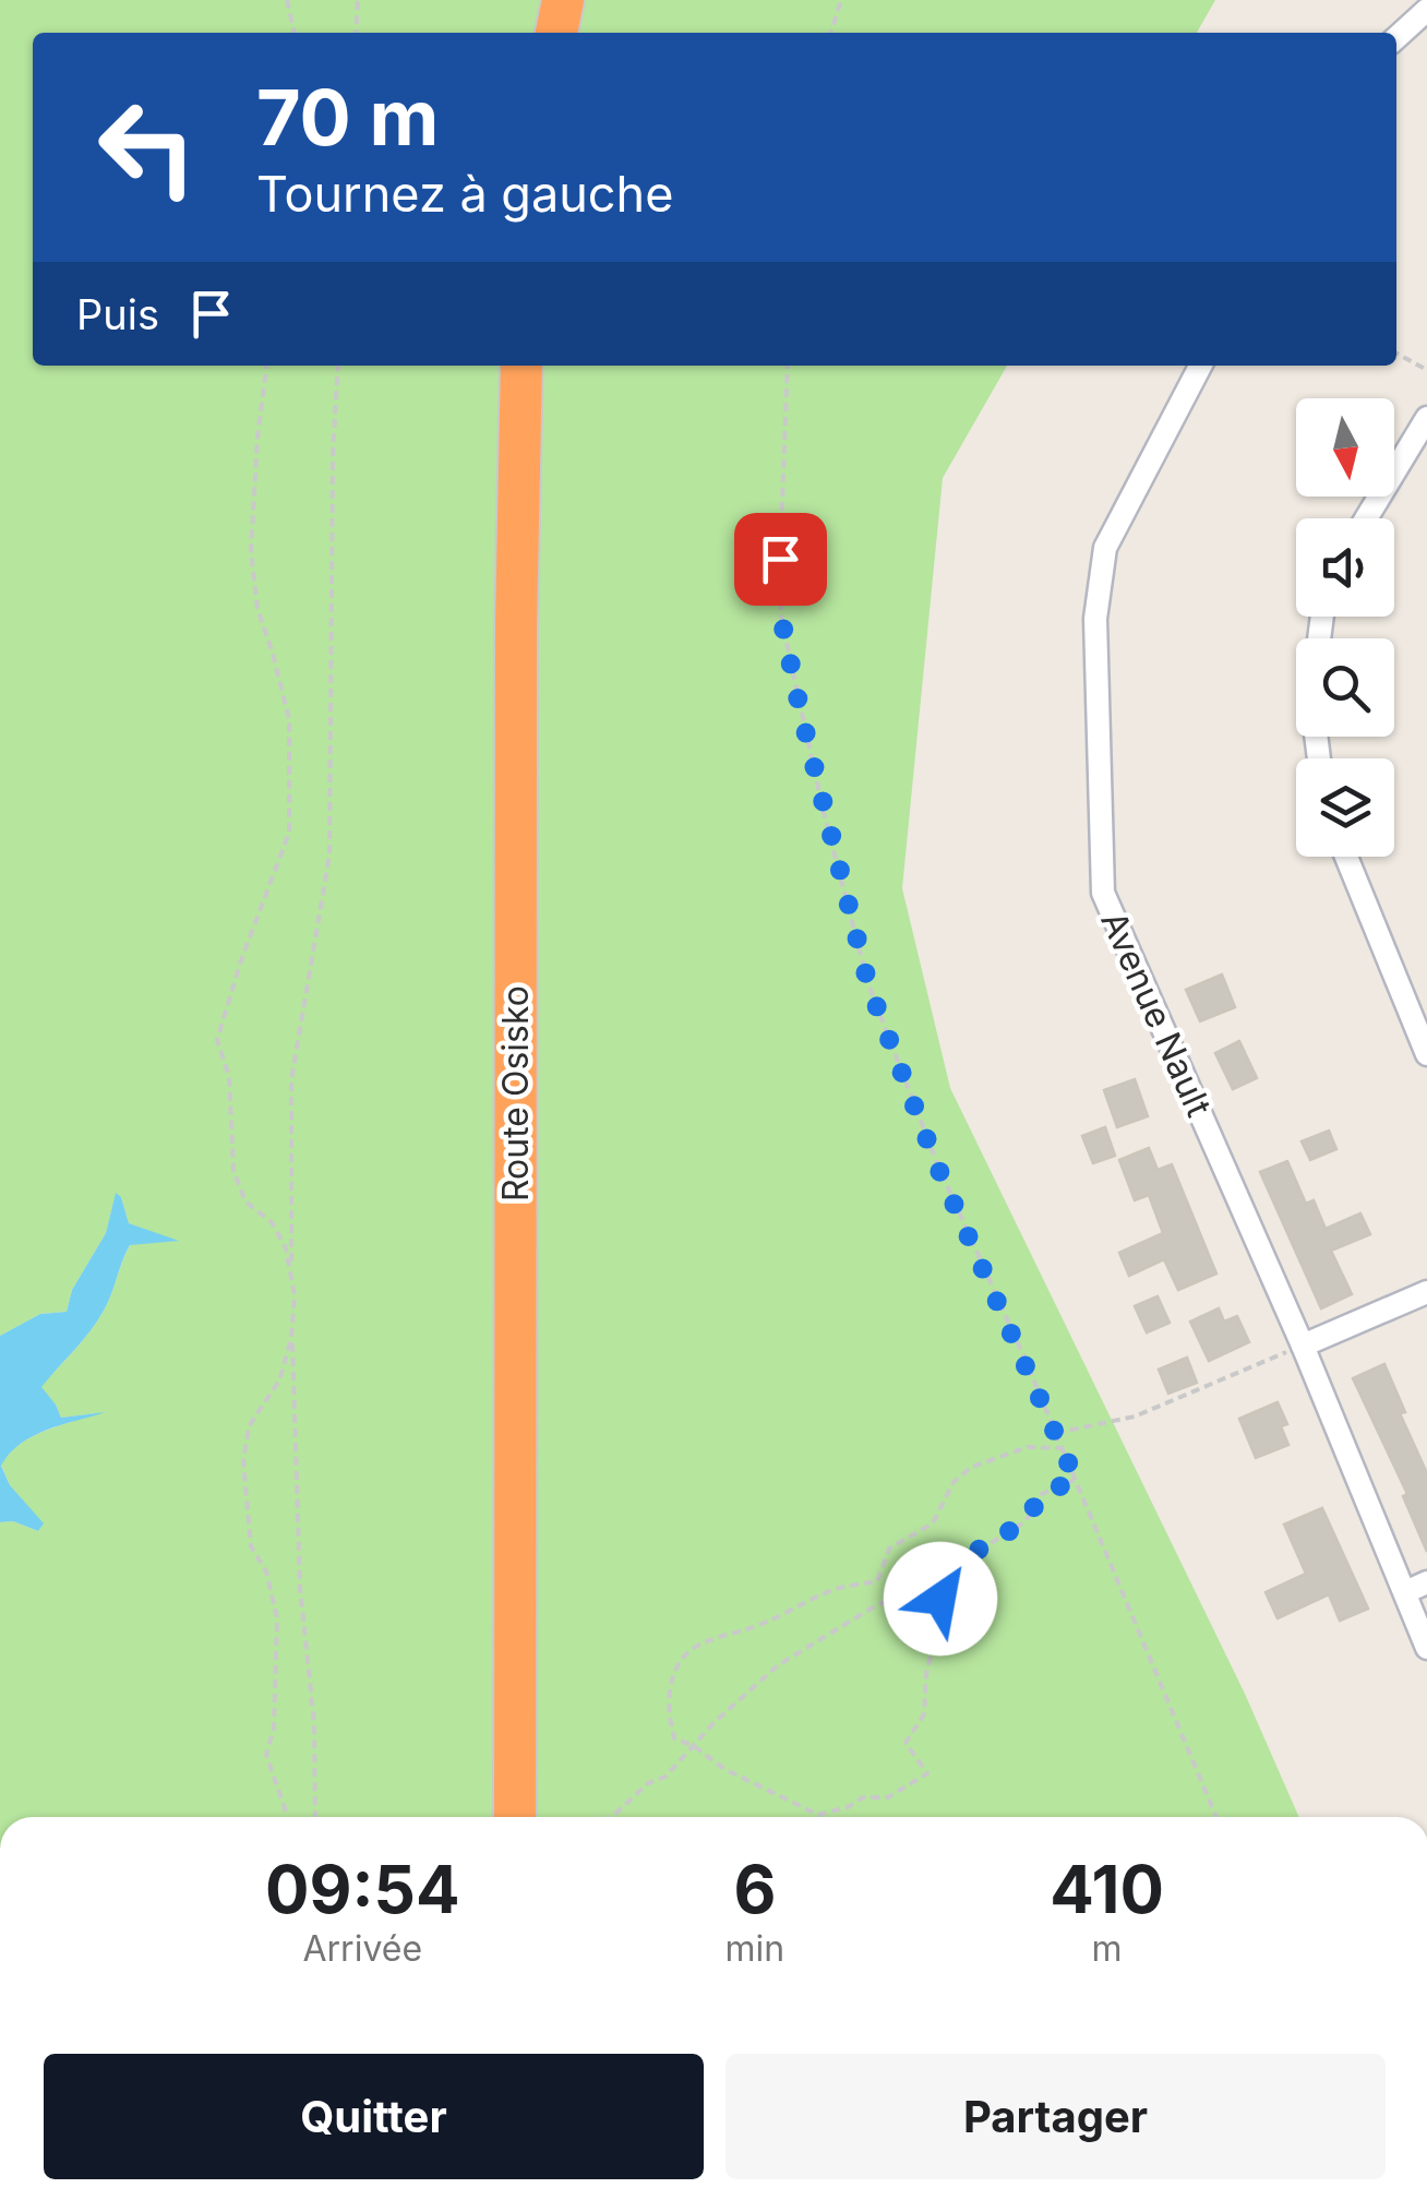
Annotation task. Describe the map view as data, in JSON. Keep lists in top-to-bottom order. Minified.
{"streets":{"highway":["Route Osisko"],"street":["Avenue Nault"]},"north":"bottom","page":{"turn":["70 m","Tournez à gauche"],"then":"Puis","eta":["09:54","Arrivée","6","min","410","m"],"buttons":["Quitter","Partager"]}}
